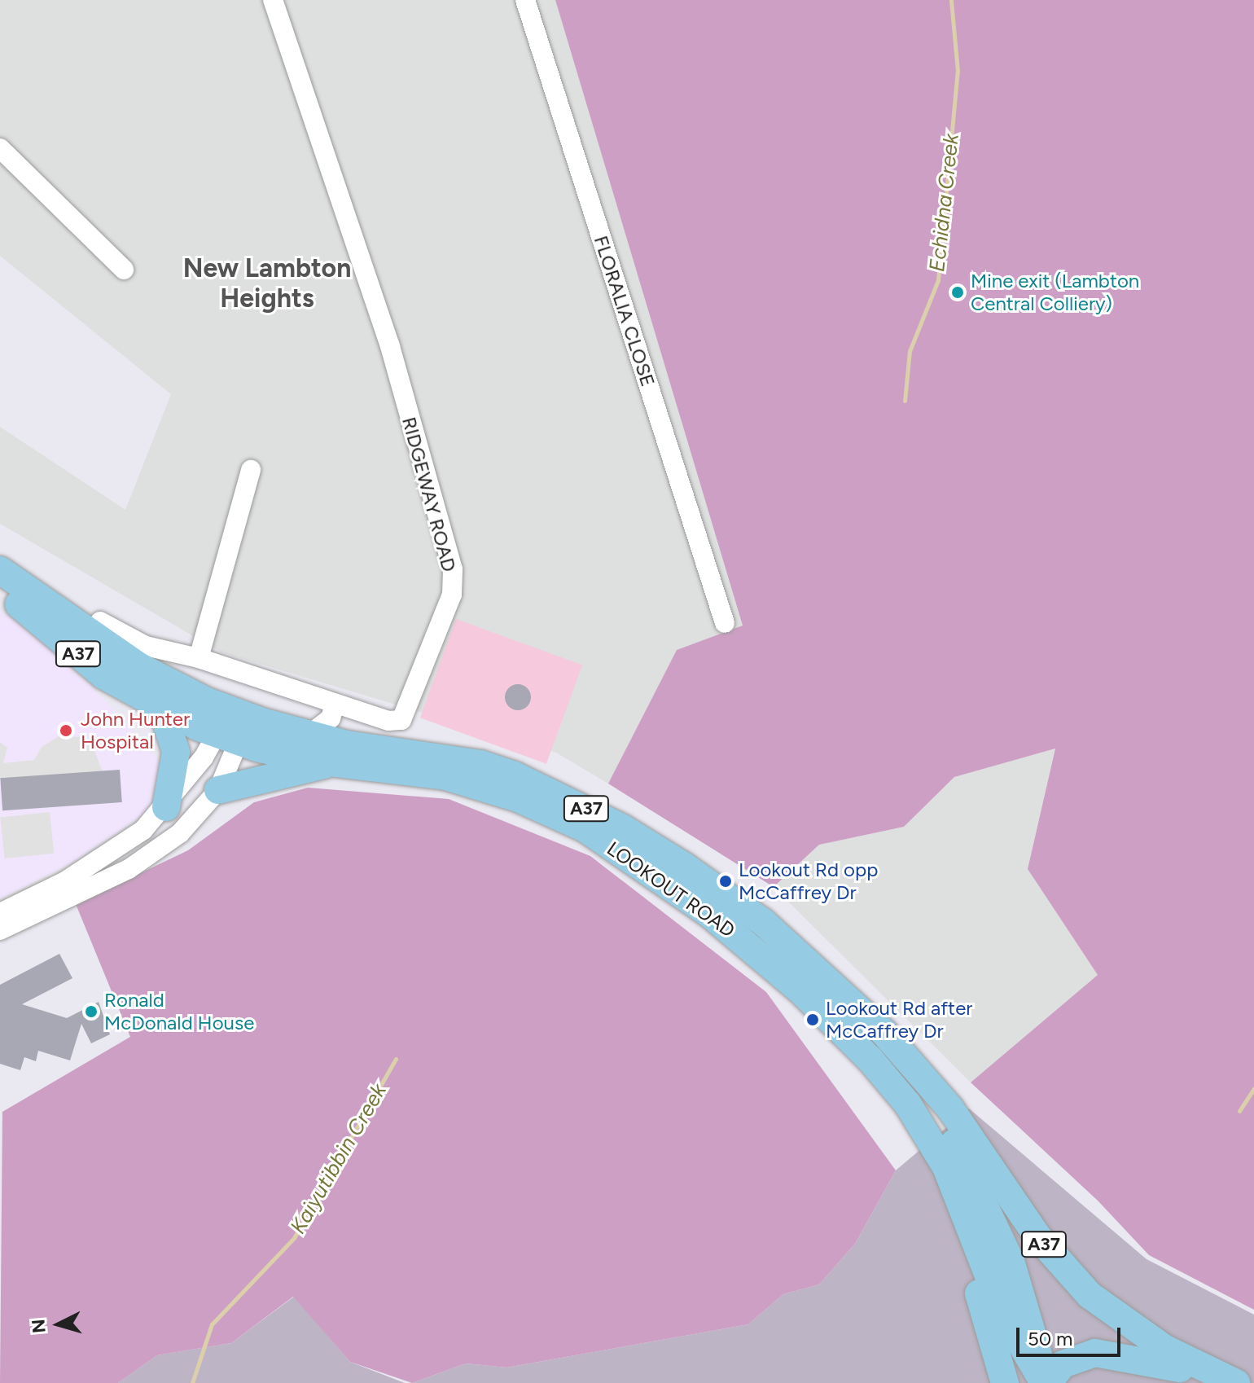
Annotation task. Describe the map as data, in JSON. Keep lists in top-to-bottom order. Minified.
{"streets":{"highway":["A37","LOOKOUT ROAD"],"street":["FLORALIA CLOSE","RIDGEWAY ROAD"]},"districts":["New Lambton Heights"],"water":["Echidna Creek","Kaiyutibbin Creek"],"places":["Mine exit (Lambton Central Colliery)","John Hunter Hospital","Lookout Rd opp McCaffrey Dr","Ronald McDonald House","Lookout Rd after McCaffrey Dr"],"scale_bar":"50 m","north":"left"}
